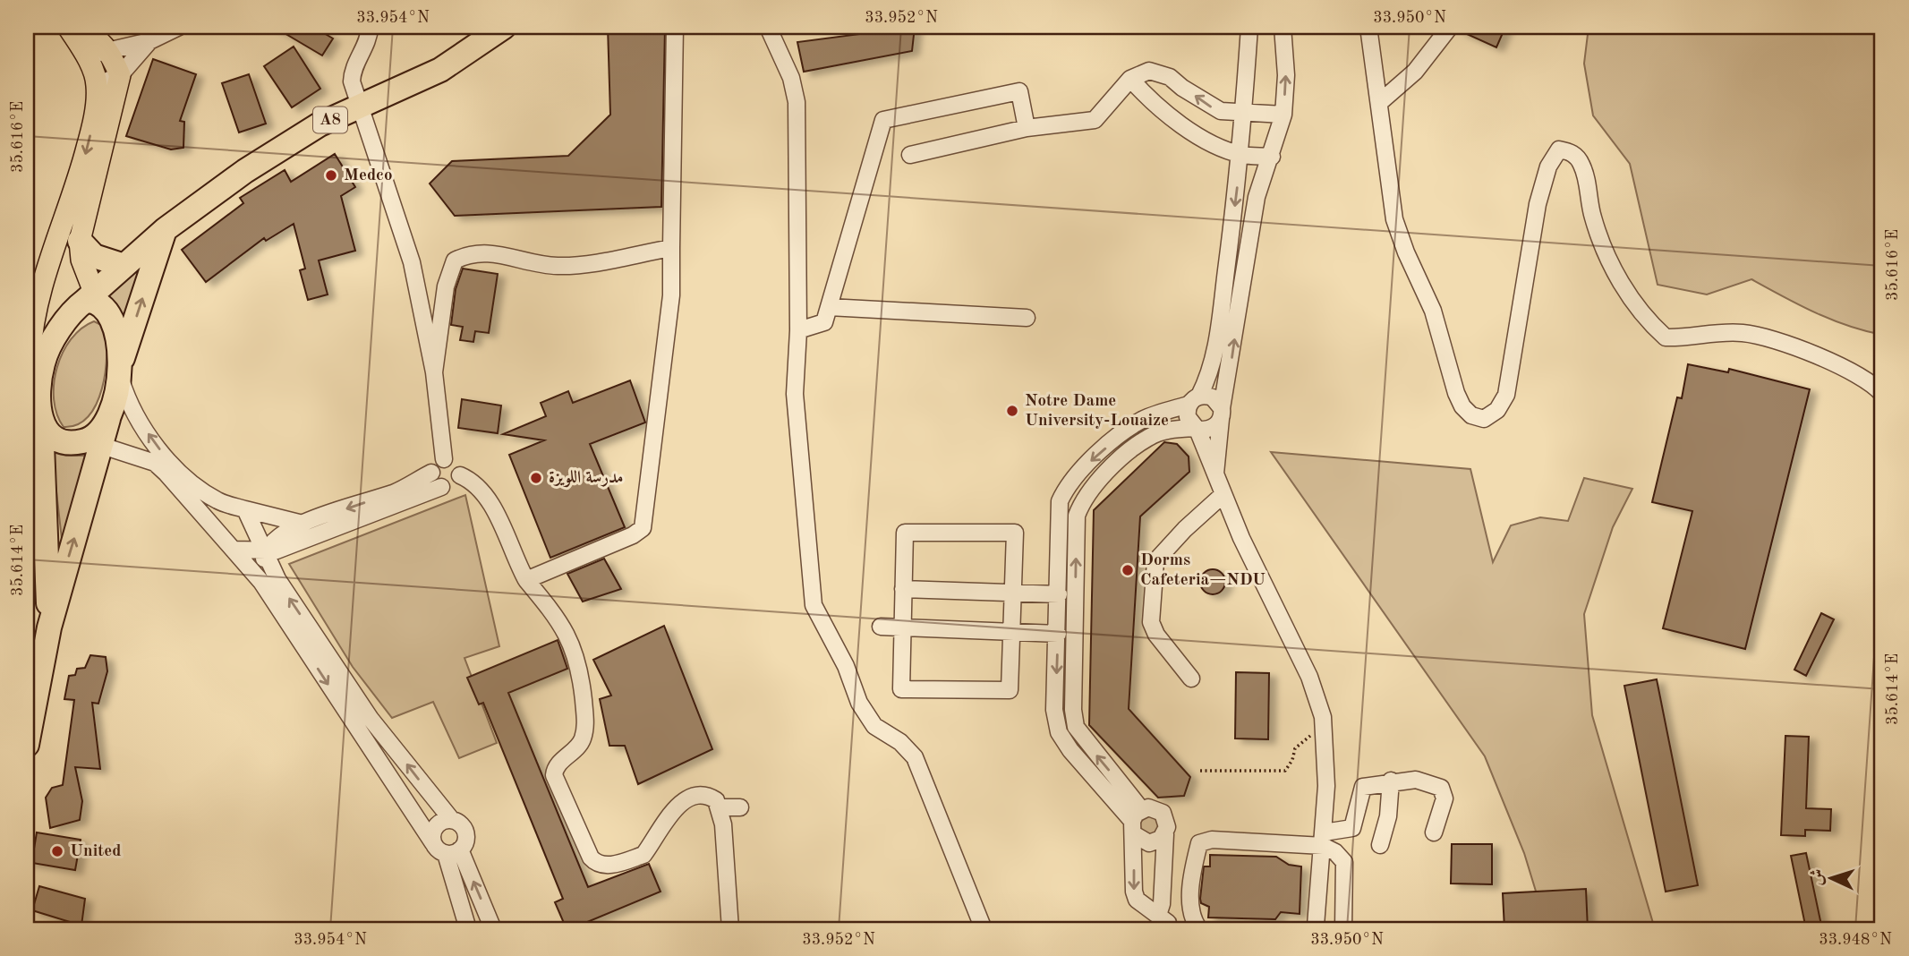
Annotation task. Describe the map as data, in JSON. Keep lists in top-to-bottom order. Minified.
{"streets":{"highway":["A8"]},"places":["Medco","Notre Dame University-Louaize","مدرسة اللويزة","Dorms Cafeteria—NDU","United"],"north":"left","coordinates":["33.954°N","33.952°N","33.950°N","35.616°E","35.614°E","33.948°N"]}
